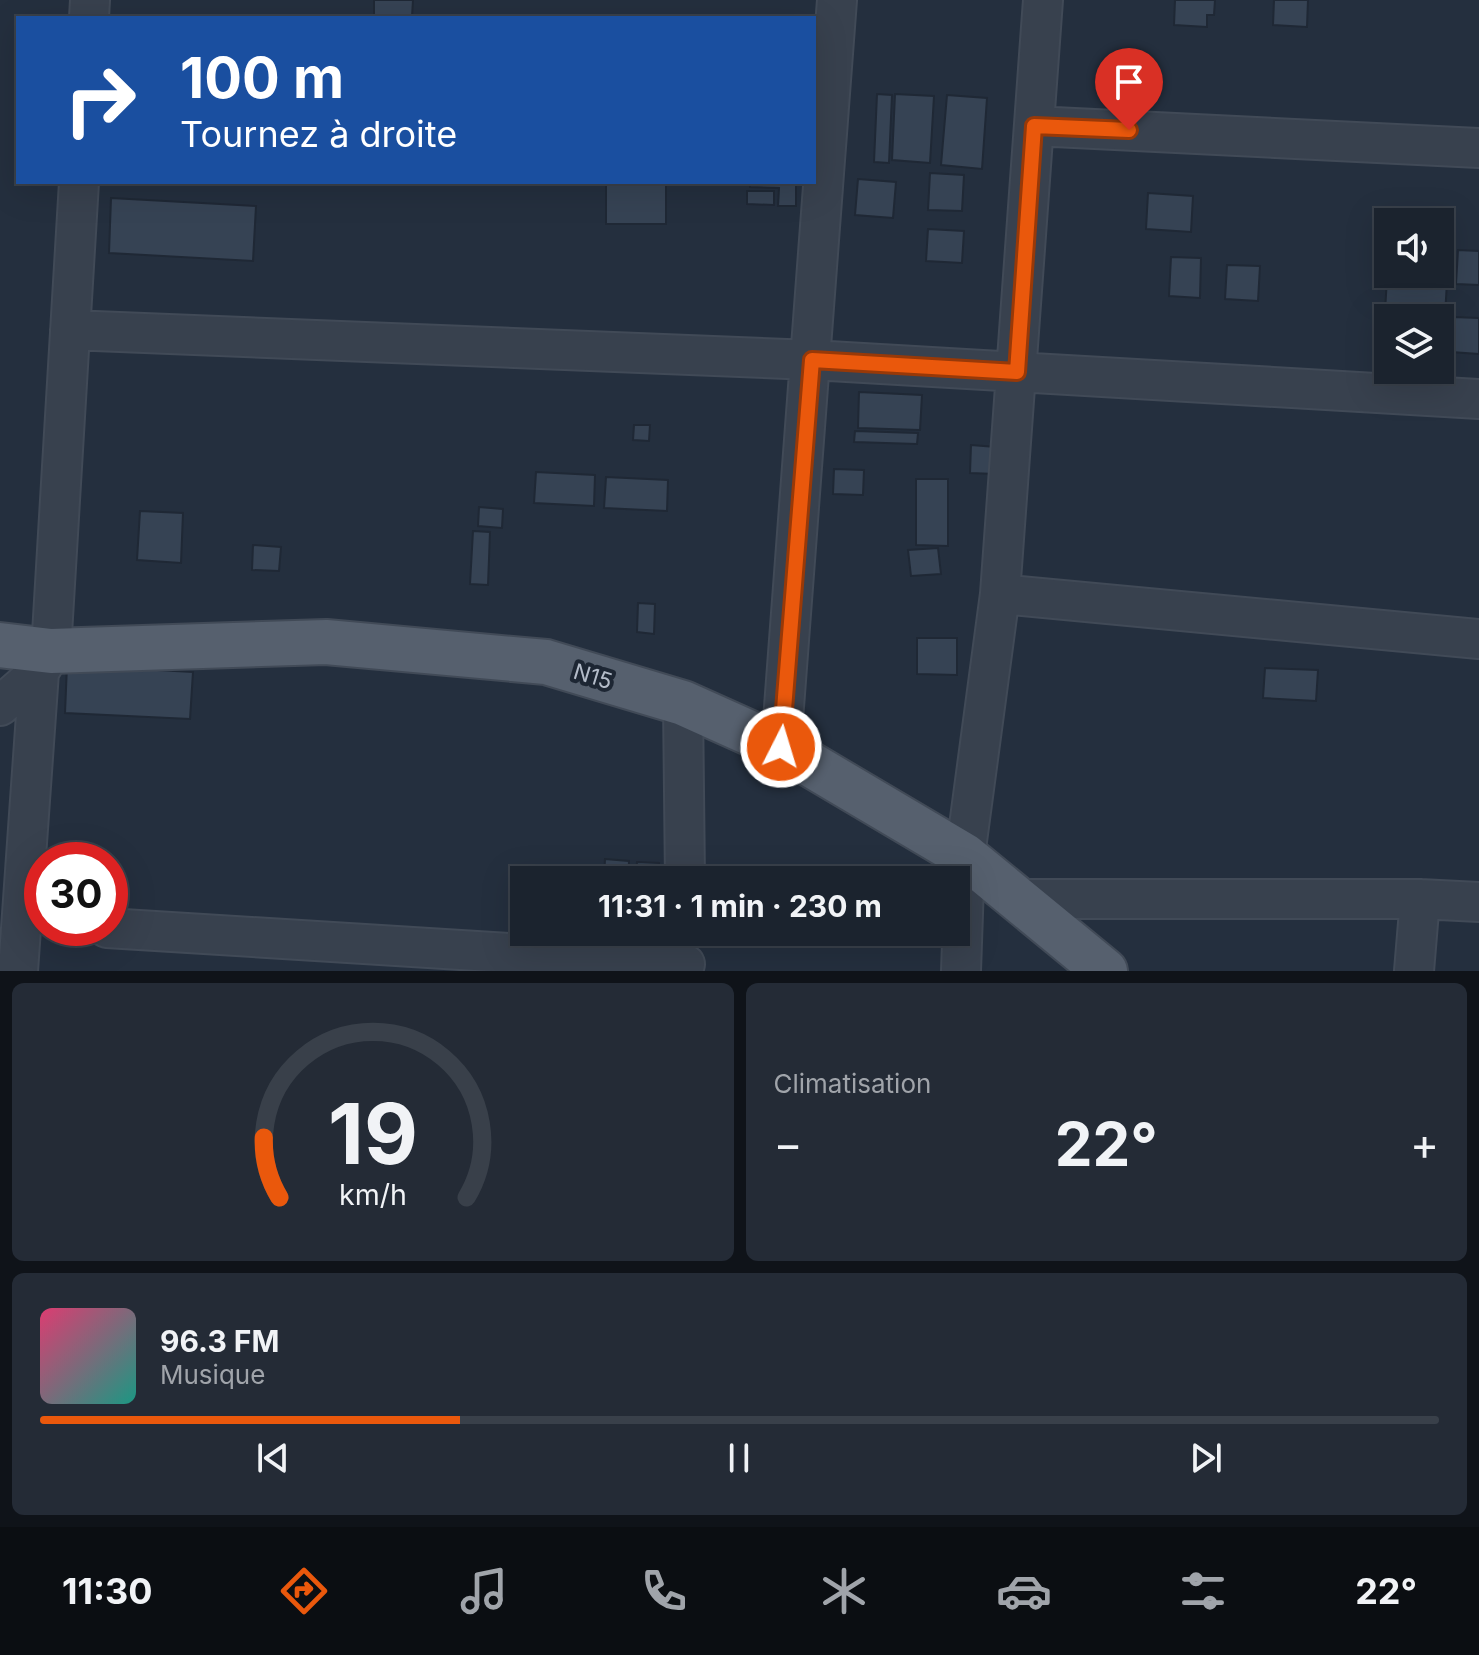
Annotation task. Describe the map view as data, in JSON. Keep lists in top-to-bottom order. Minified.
{"streets":{"main road":["N15"]},"page":{"turn":["100 m","Tournez à droite"],"limit":"30","trip":"11:31 · 1 min · 230 m","tile":"Climatisation","heat":["−","22°","+"],"song":["96.3 FM","Musique"],"tabs":["11:30","22°"],"gauge":["19","km/h"]}}
